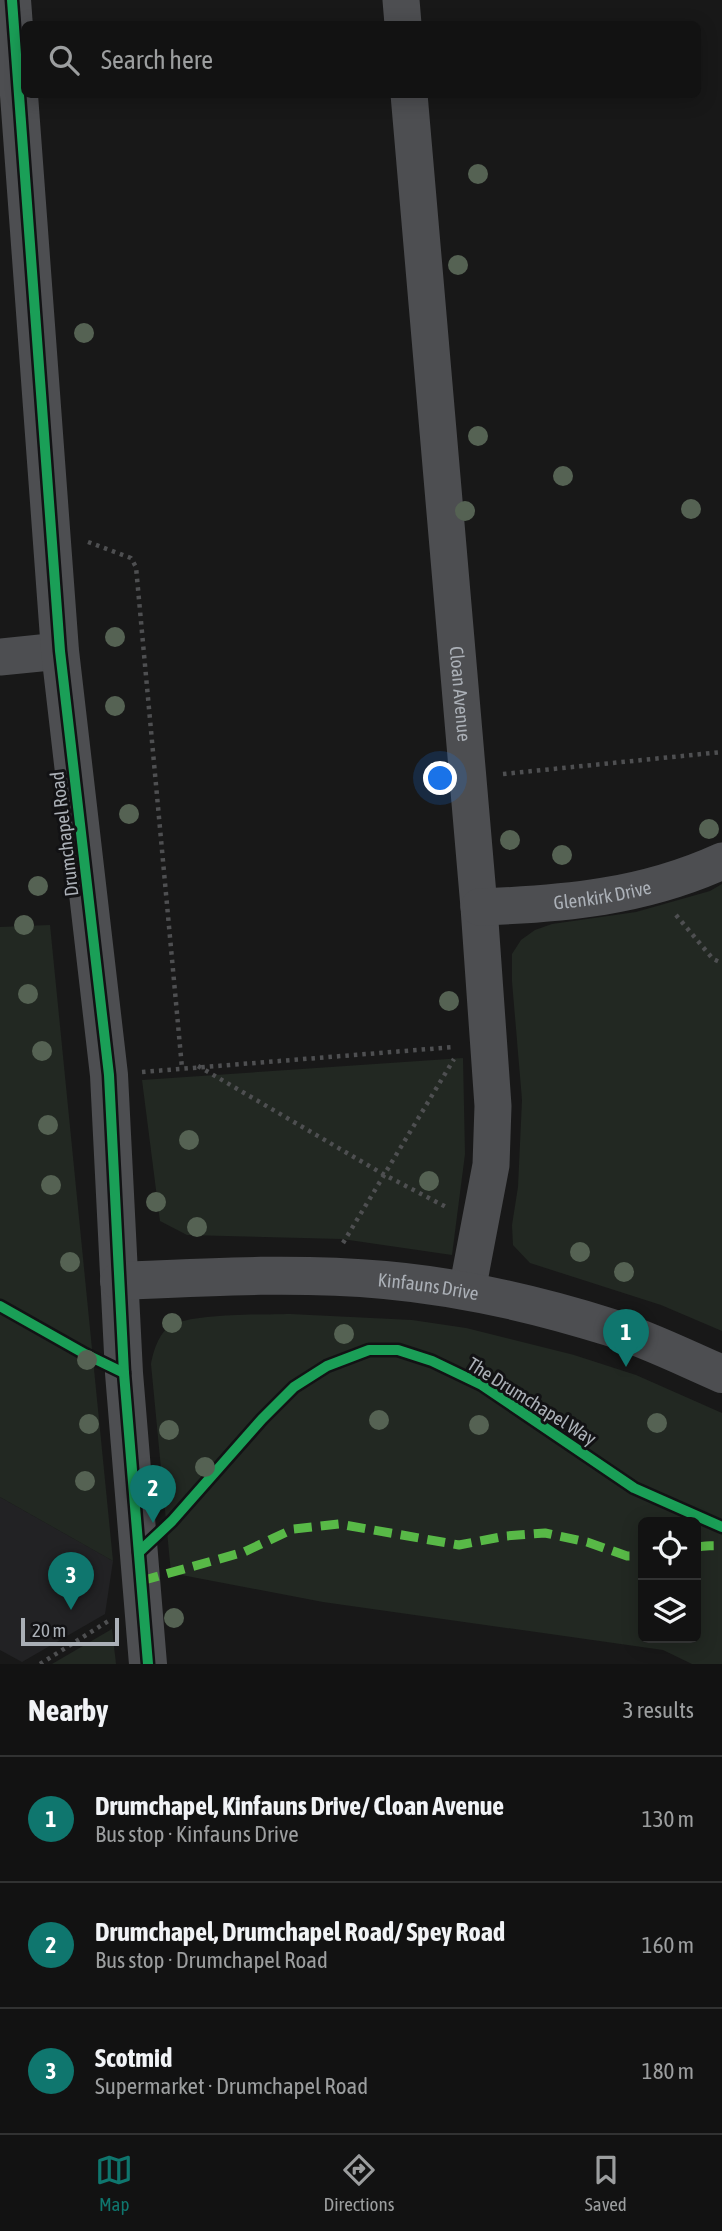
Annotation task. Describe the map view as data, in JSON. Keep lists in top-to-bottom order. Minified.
{"streets":{"street":["Cloan Avenue","Drumchapel Road","Glenkirk Drive","Kinfauns Drive"],"cycle path":["The Drumchapel Way"]},"crossings":[["Cloan Avenue","Glenkirk Drive"],["Cloan Avenue","Kinfauns Drive"],["Drumchapel Road","Kinfauns Drive"]],"scale_bar":"20 m","page":{"search":"Search here","pins":["1","2","3"],"scale":"20 m","heading":["Nearby","3 results"],"list":[{"mark":"1","name":"Drumchapel, Kinfauns Drive/ Cloan Avenue","note":"Bus stop · Kinfauns Drive","value":"130 m"},{"mark":"2","name":"Drumchapel, Drumchapel Road/ Spey Road","note":"Bus stop · Drumchapel Road","value":"160 m"},{"mark":"3","name":"Scotmid","note":"Supermarket · Drumchapel Road","value":"180 m"}],"nav":["Map","Directions","Saved"]}}
